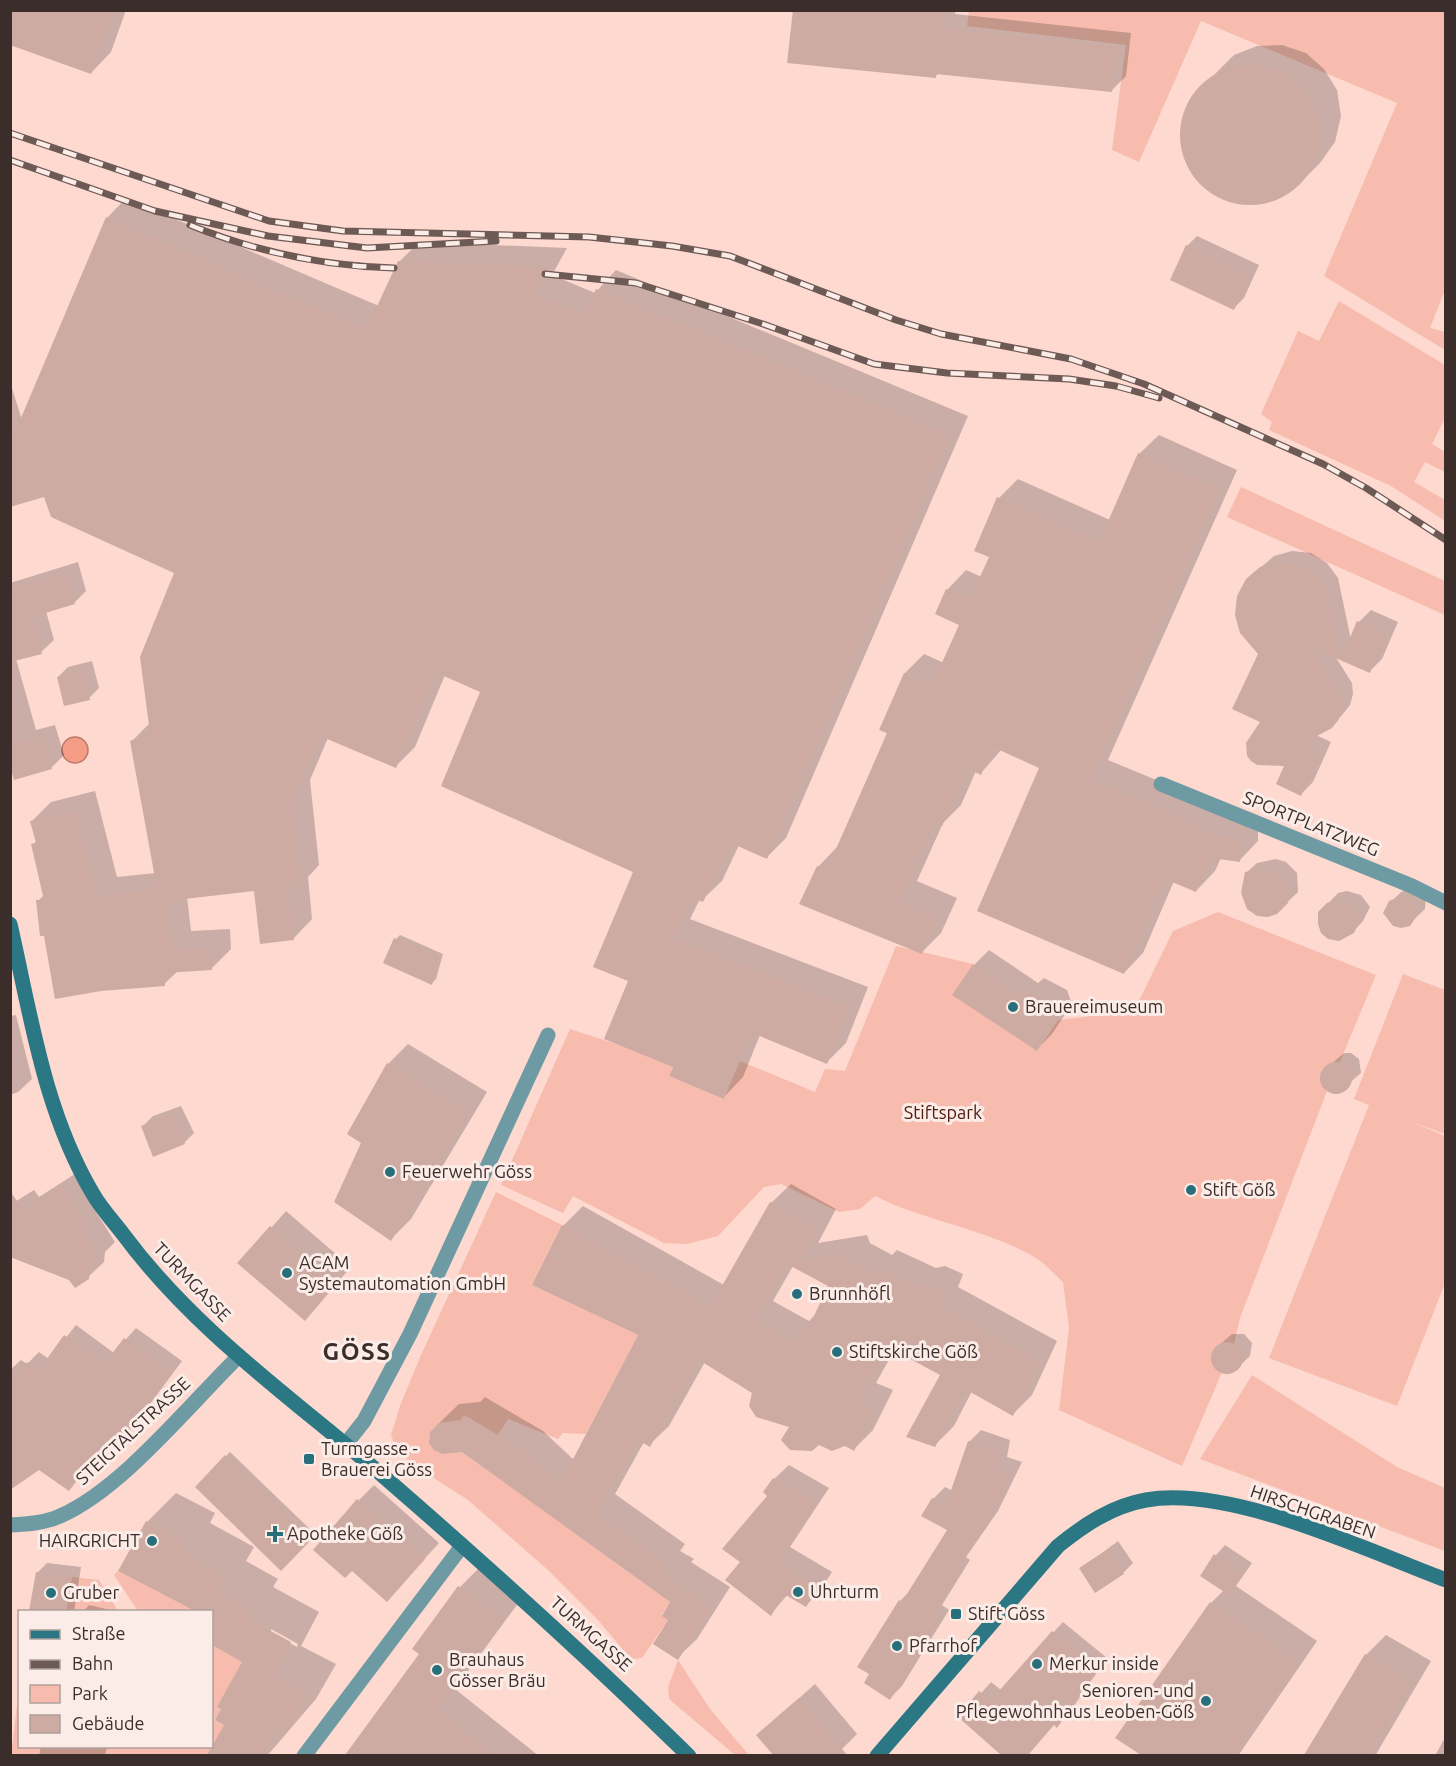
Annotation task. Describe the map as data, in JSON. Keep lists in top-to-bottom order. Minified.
{"streets":{"main road":["TURMGASSE","HIRSCHGRABEN"],"street":["SPORTPLATZWEG","STEIGTALSTRASSE"]},"crossings":[["TURMGASSE","STEIGTALSTRASSE"]],"districts":["GÖSS"],"parks":["Stiftspark"],"places":{"other":["Brauereimuseum","Feuerwehr Göss","Stift Göß","ACAM Systemautomation GmbH","Brunnhöfl","Stiftskirche Göß","HAIRGRICHT","Uhrturm","Gruber","Pfarrhof","Merkur inside","Brauhaus Gösser Bräu","Senioren- und Pflegewohnhaus Leoben-Göß"],"transit":["Turmgasse - Brauerei Göss","Stift Göss"],"health":["Apotheke Göß"]},"legend":["Straße","Bahn","Park","Gebäude"]}
